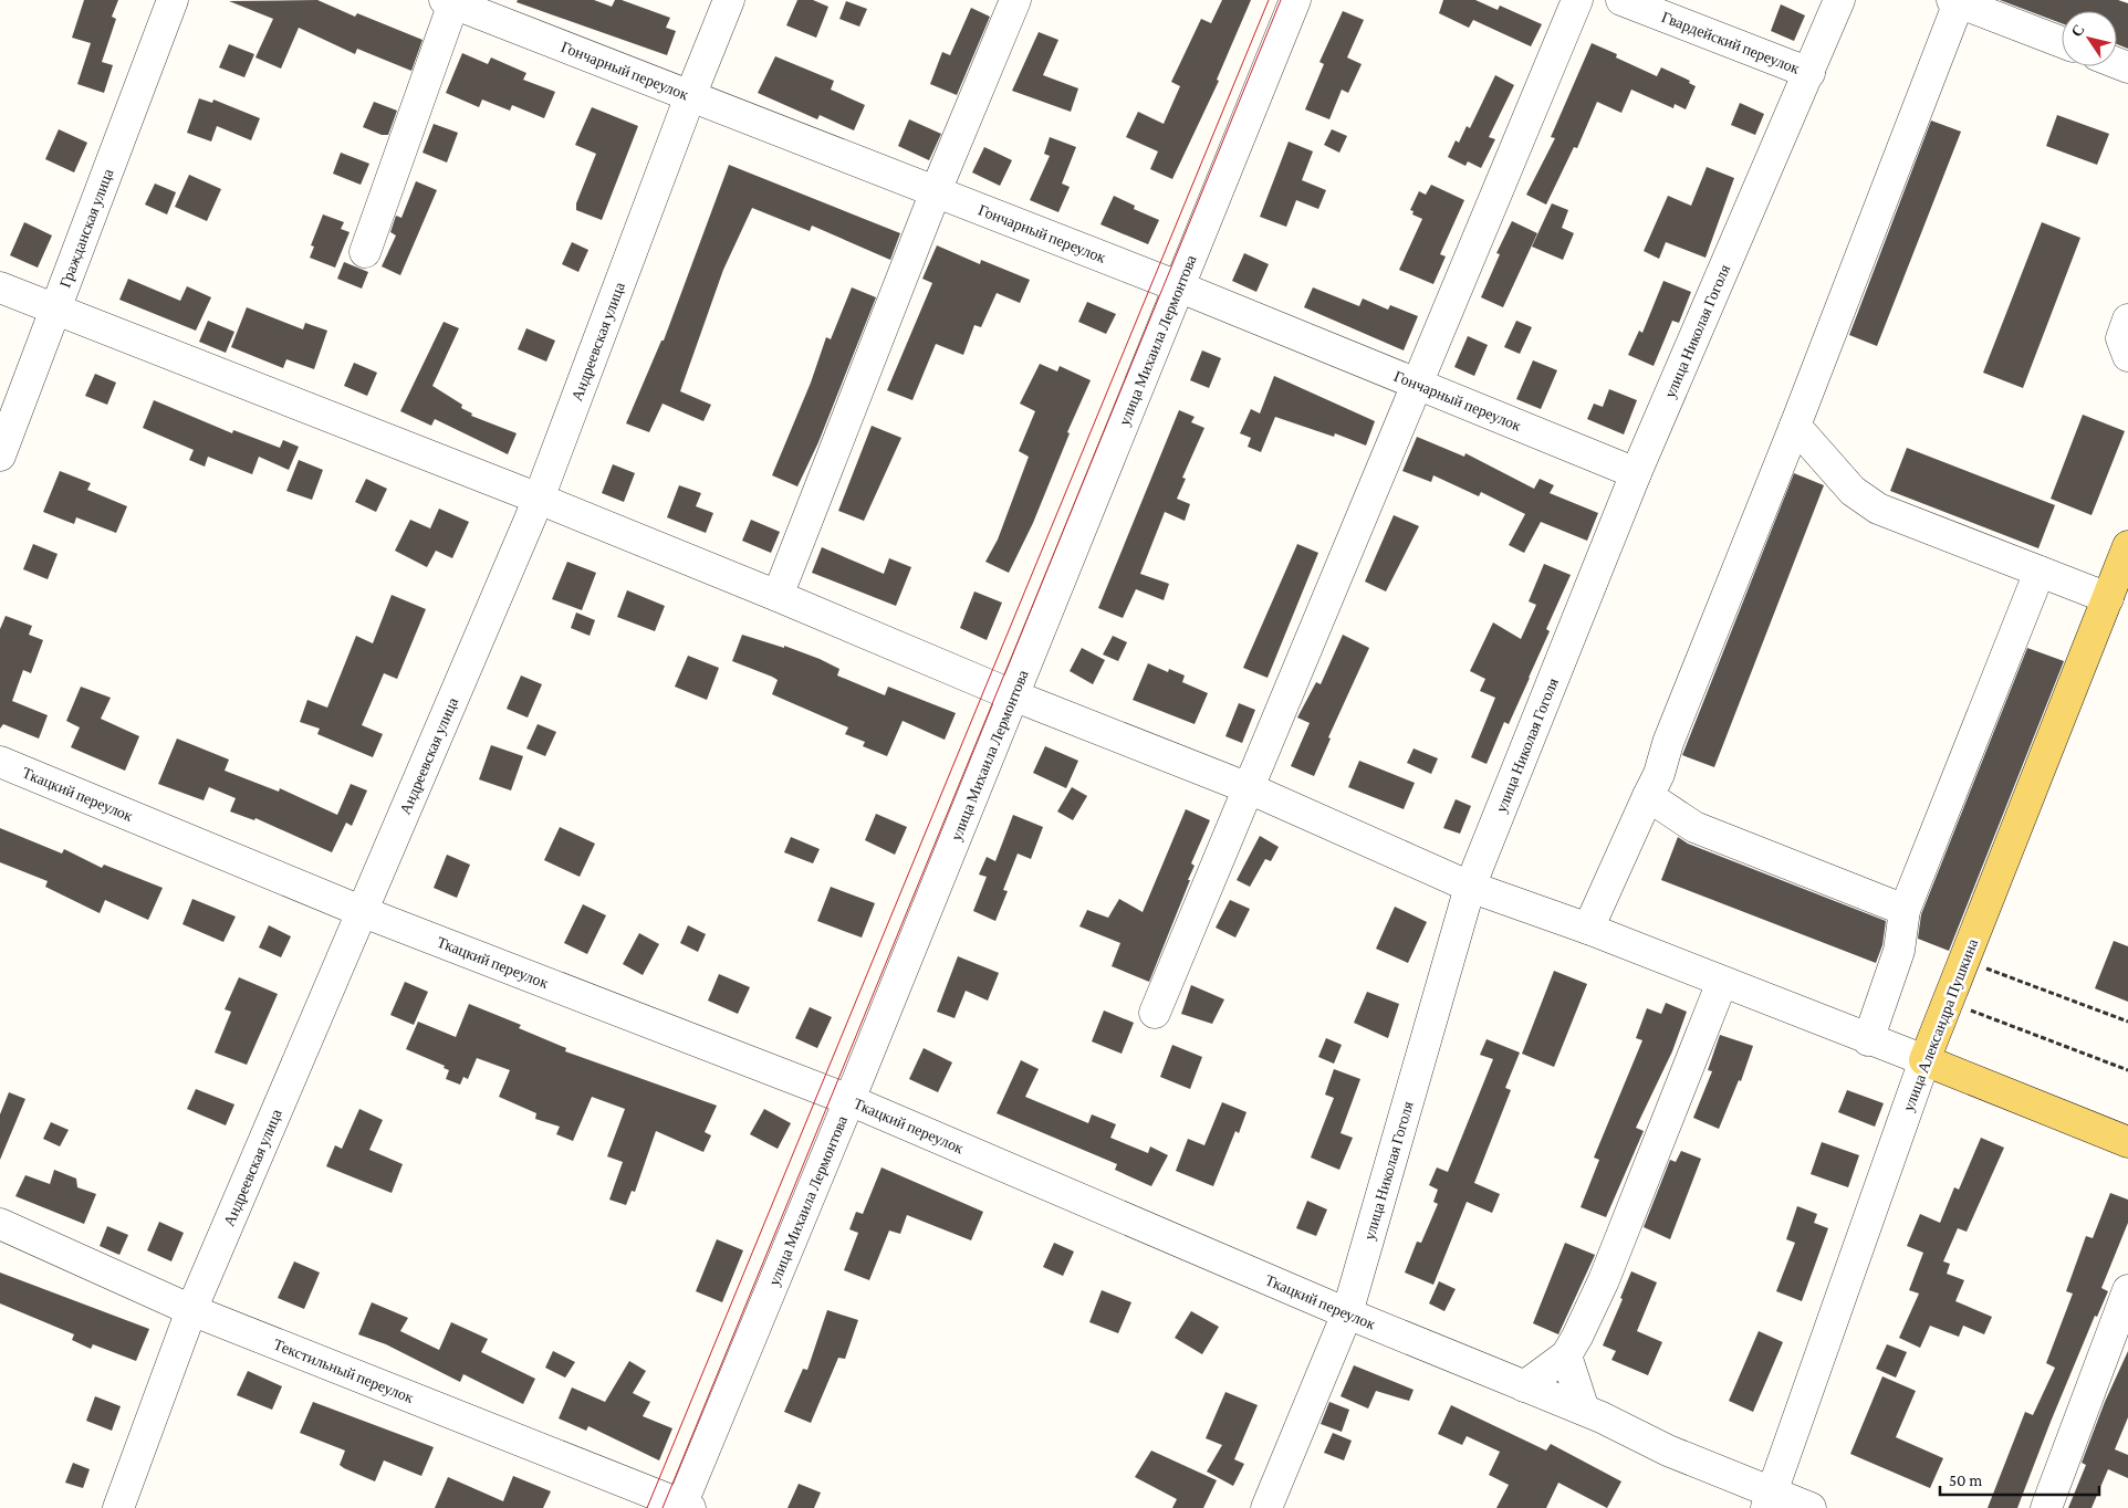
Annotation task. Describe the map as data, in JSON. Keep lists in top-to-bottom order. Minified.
{"streets":{"main road":["улица Александра Пушкина"],"street":["Гвардейский переулок","Гончарный переулок","Гражданская улица","улица Николая Гоголя","улица Михаила Лермонтова","Андреевская улица","Ткацкий переулок","Текстильный переулок"]},"crossings":[["Гвардейский переулок","улица Николая Гоголя"],["Гончарный переулок","улица Николая Гоголя"],["Гончарный переулок","улица Михаила Лермонтова"],["Гончарный переулок","Андреевская улица"],["улица Николая Гоголя","Ткацкий переулок"],["улица Михаила Лермонтова","Ткацкий переулок"],["улица Михаила Лермонтова","Текстильный переулок"],["Андреевская улица","Ткацкий переулок"],["Андреевская улица","Текстильный переулок"],["Ткацкий переулок","улица Александра Пушкина"]],"scale_bar":"50 m","north":"top left"}
